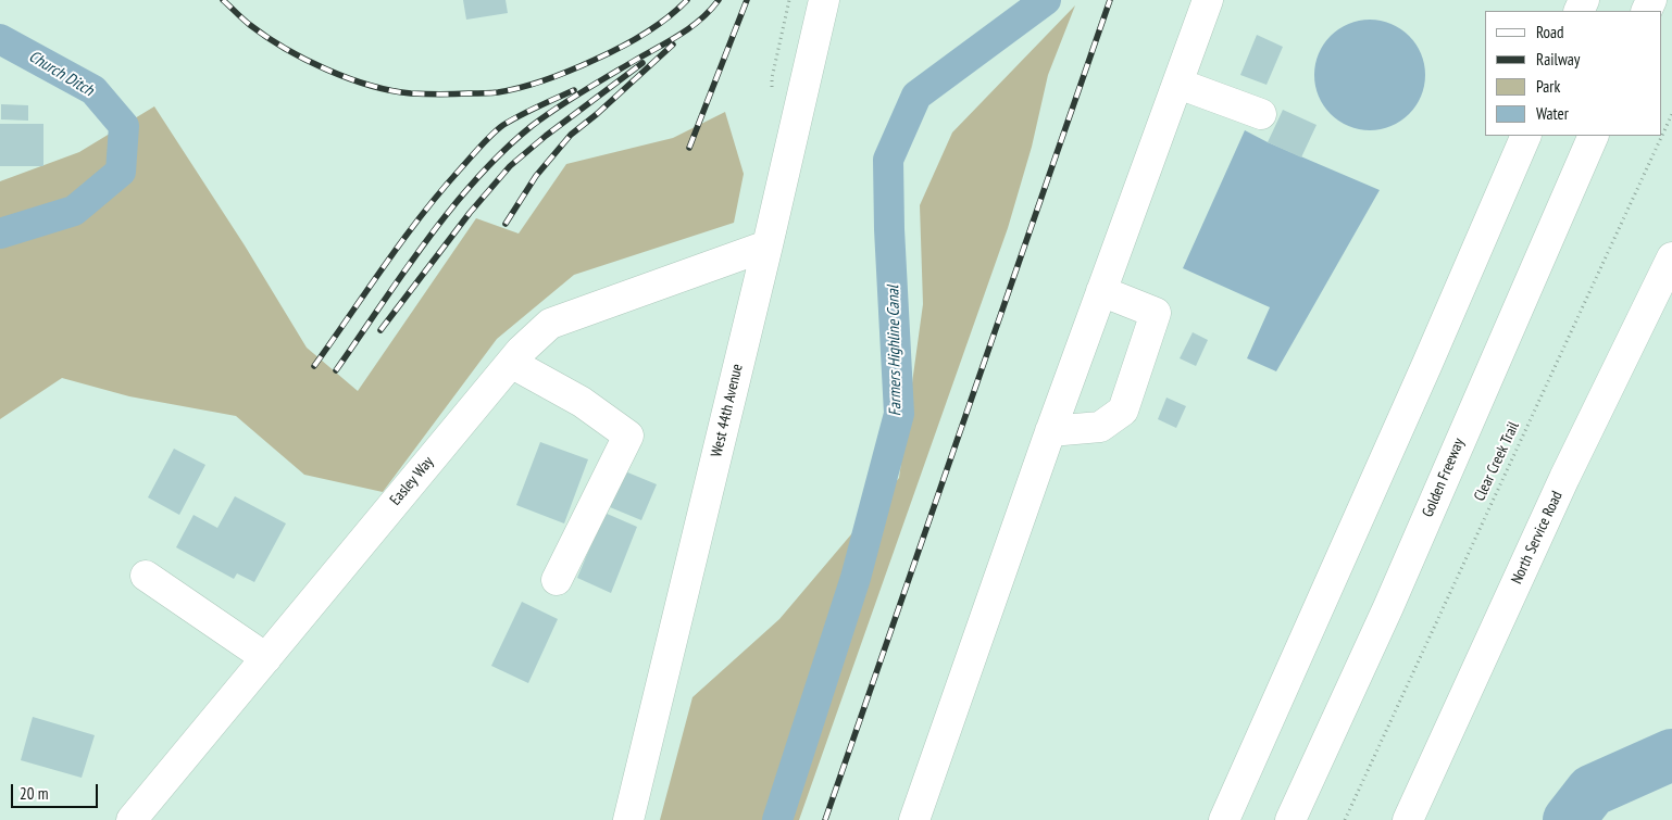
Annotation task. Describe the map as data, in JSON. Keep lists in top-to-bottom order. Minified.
{"streets":{"main road":["West 44th Avenue","Golden Freeway","Easley Way","North Service Road"],"path":["Clear Creek Trail"]},"crossings":[["West 44th Avenue","Easley Way"]],"water":["Church Ditch","Farmers Highline Canal"],"legend":["Road","Railway","Park","Water"],"scale_bar":"20 m"}
